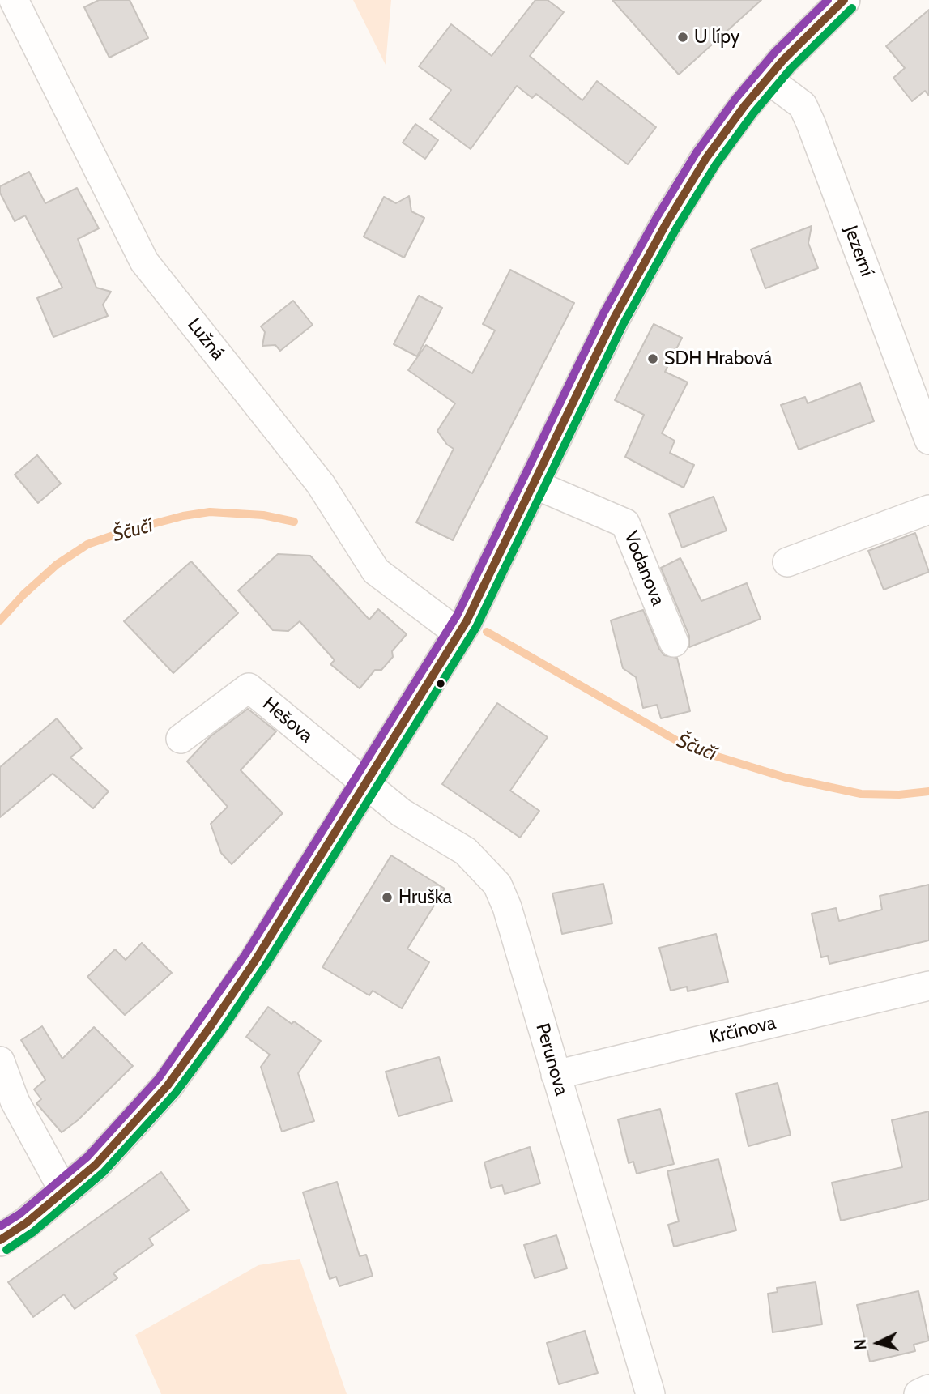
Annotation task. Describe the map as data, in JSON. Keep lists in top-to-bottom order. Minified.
{"streets":{"street":["Jezerní","Lužná","Vodanova","Hešova","Krčínova","Perunova"]},"crossings":[["Hešova","Perunova"],["Krčínova","Perunova"]],"water":["Ščučí"],"places":["U lípy","SDH Hrabová","Hruška"],"north":"left"}
